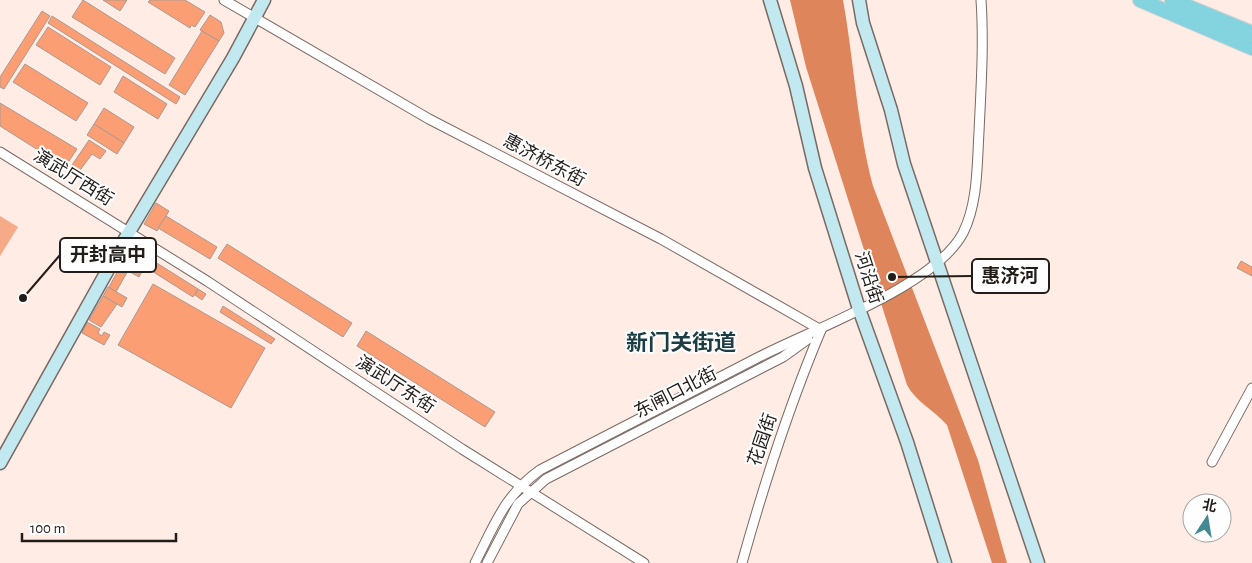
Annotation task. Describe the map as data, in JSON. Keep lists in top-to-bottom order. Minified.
{"streets":{"street":["惠济桥东街","演武厅西街","河沿街","演武厅东街","东闸口北街","花园街"]},"crossings":[["惠济桥东街","东闸口北街"],["惠济桥东街","花园街"],["演武厅西街","演武厅东街"],["演武厅东街","东闸口北街"],["东闸口北街","花园街"]],"districts":["新门关街道"],"places":["惠济河","开封高中"],"scale_bar":"100 m","north":"top"}
